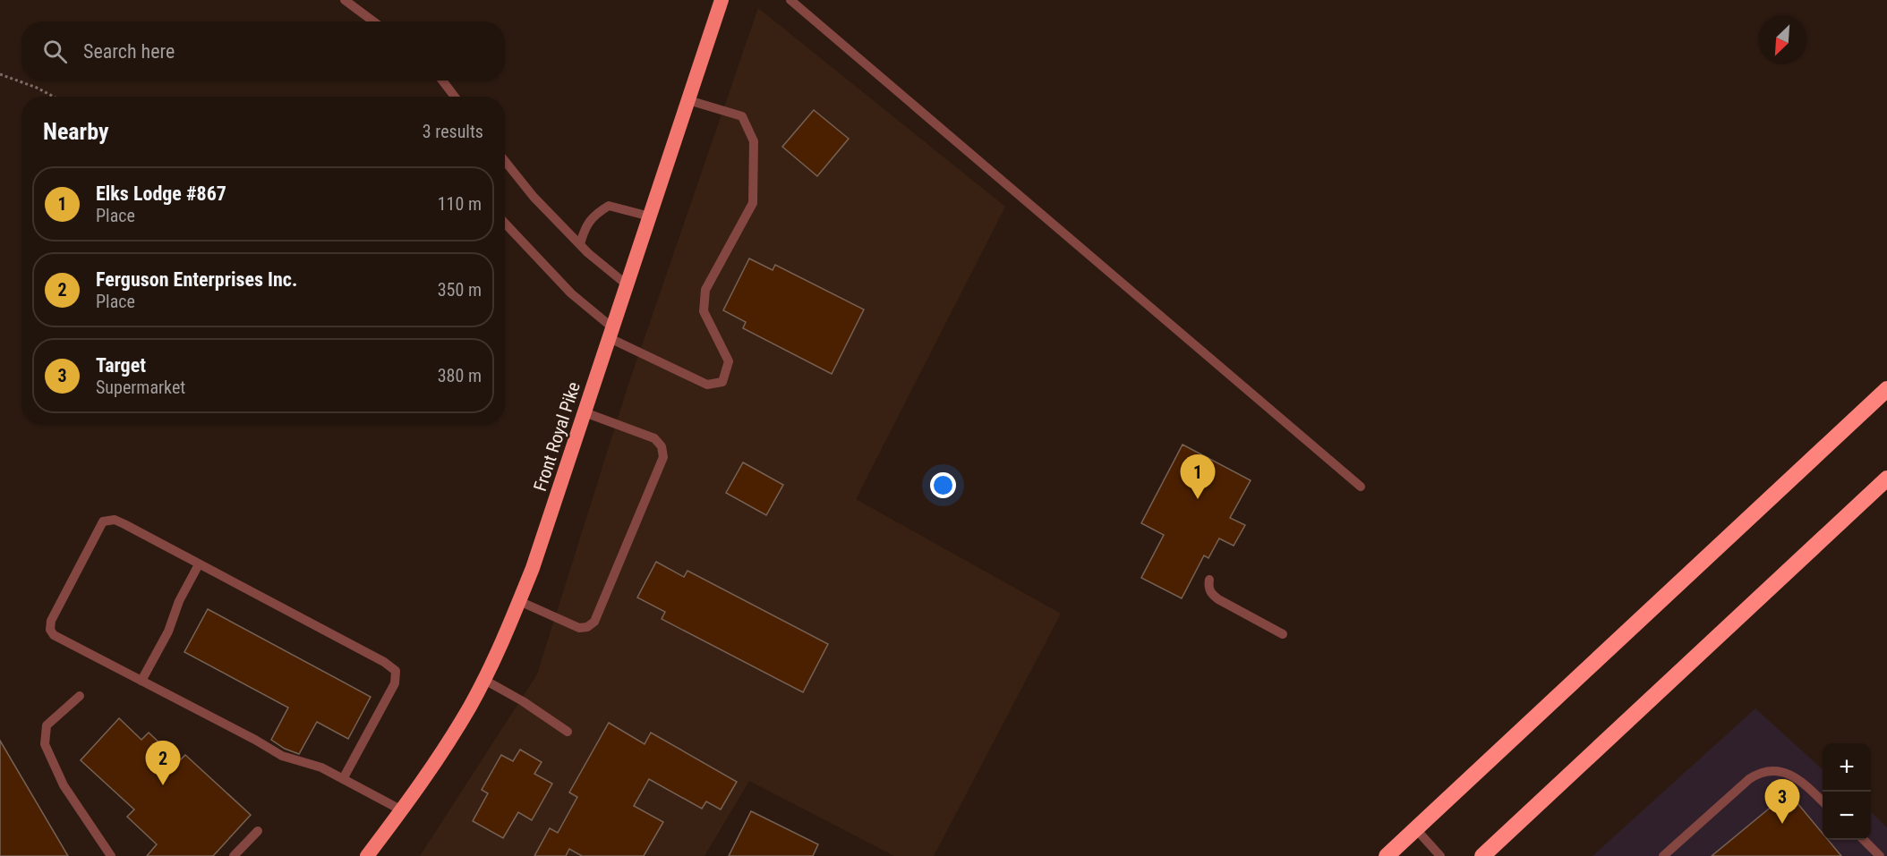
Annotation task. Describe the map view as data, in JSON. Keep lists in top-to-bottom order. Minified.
{"streets":{"highway":["Front Royal Pike"]},"north":"bottom left","page":{"search":"Search here","heading":["Nearby","3 results"],"list":[{"mark":"1","name":"Elks Lodge #867","note":"Place","value":"110 m"},{"mark":"2","name":"Ferguson Enterprises Inc.","note":"Place","value":"350 m"},{"mark":"3","name":"Target","note":"Supermarket","value":"380 m"}],"pins":["1","2","3"],"map_buttons":["+","−"]}}
